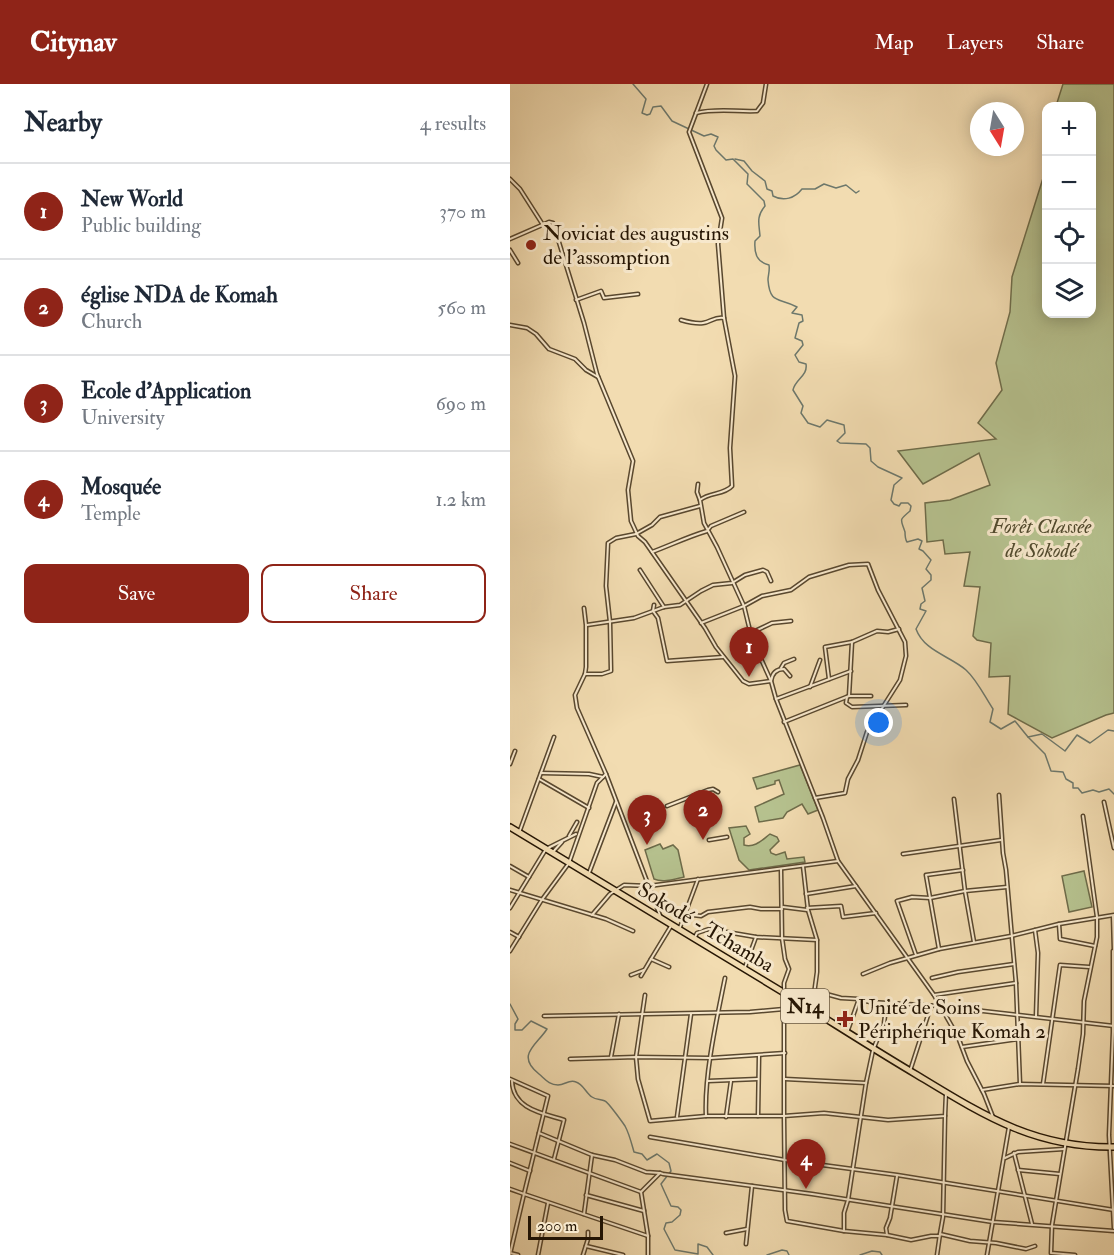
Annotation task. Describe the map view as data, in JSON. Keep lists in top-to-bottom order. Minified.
{"streets":{"main road":["Sokodé - Tchamba","N14"]},"parks":["Forêt Classée de Sokodé"],"places":{"other":["Noviciat des augustins de l'assomption"],"health":["Unité de Soins Périphérique Komah 2"]},"scale_bar":"200 m","north":"bottom","page":{"header":"Citynav","nav":["Map","Layers","Share"],"heading":["Nearby","4 results"],"map_buttons":["+","−"],"list":[{"mark":"1","name":"New World","note":"Public building","value":"370 m"},{"mark":"2","name":"église NDA de Komah","note":"Church","value":"560 m"},{"mark":"3","name":"Ecole d'Application","note":"University","value":"690 m"},{"mark":"4","name":"Mosquée","note":"Temple","value":"1.2 km"}],"buttons":["Save","Share"],"pins":["1","2","3","4"],"scale":"200 m"}}
